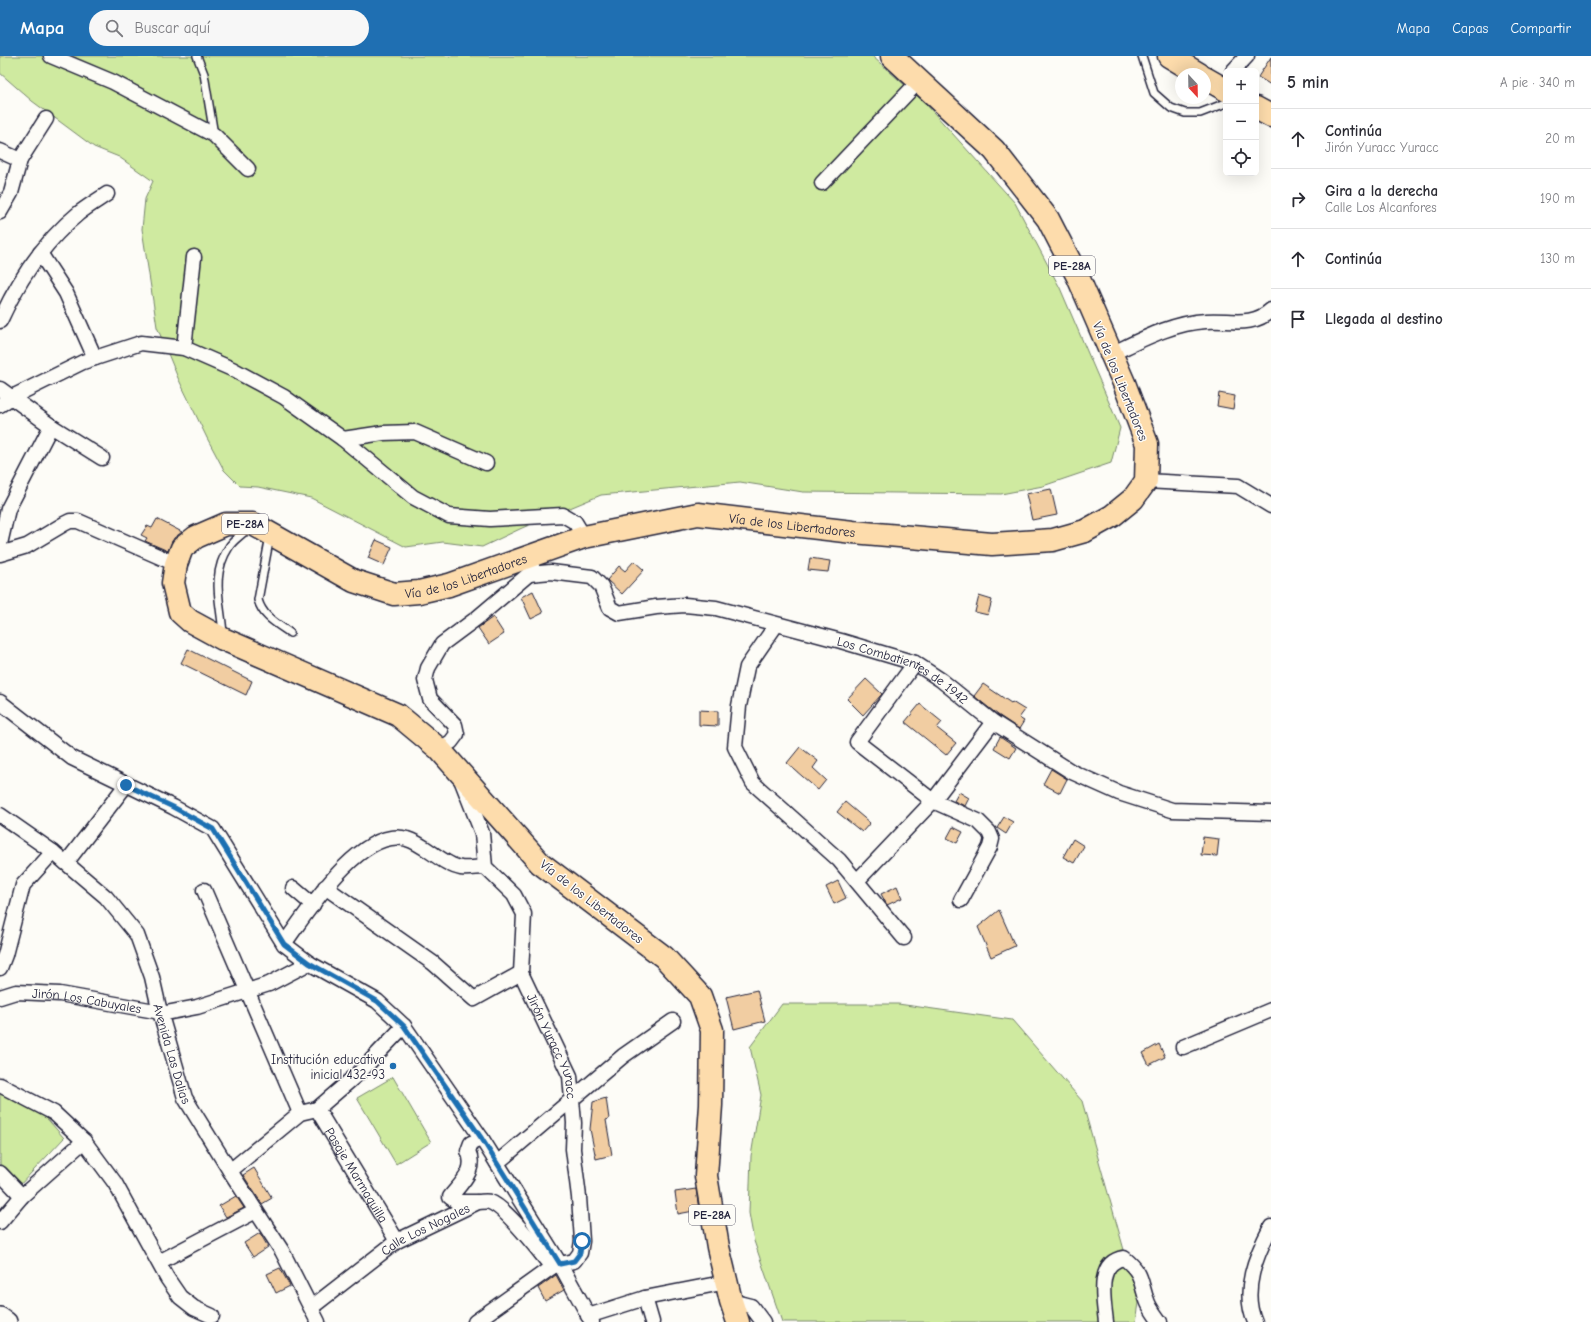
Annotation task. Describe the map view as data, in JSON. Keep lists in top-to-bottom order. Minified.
{"streets":{"highway":["PE-28A","Vía de los Libertadores"],"street":["Los Combatientes de 1942","Jirón Los Cabuyales","Jirón Yuracc Yuracc","Avenida Las Dalias","Pasaje Marmaquilla","Calle Los Nogales"]},"crossings":[["Jirón Los Cabuyales","Avenida Las Dalias"],["Jirón Yuracc Yuracc","Calle Los Nogales"],["Avenida Las Dalias","Calle Los Nogales"],["Pasaje Marmaquilla","Calle Los Nogales"]],"places":["Institución educativa inicial 432-93"],"north":"bottom","page":{"header":"Mapa","search":"Buscar aquí","nav":["Mapa","Capas","Compartir"],"heading":["5 min","A pie · 340 m"],"map_buttons":["+","−"],"list":[["Continúa","Jirón Yuracc Yuracc","20 m"],["Gira a la derecha","Calle Los Alcanfores","190 m"],["Continúa","130 m"],"Llegada al destino"]}}
